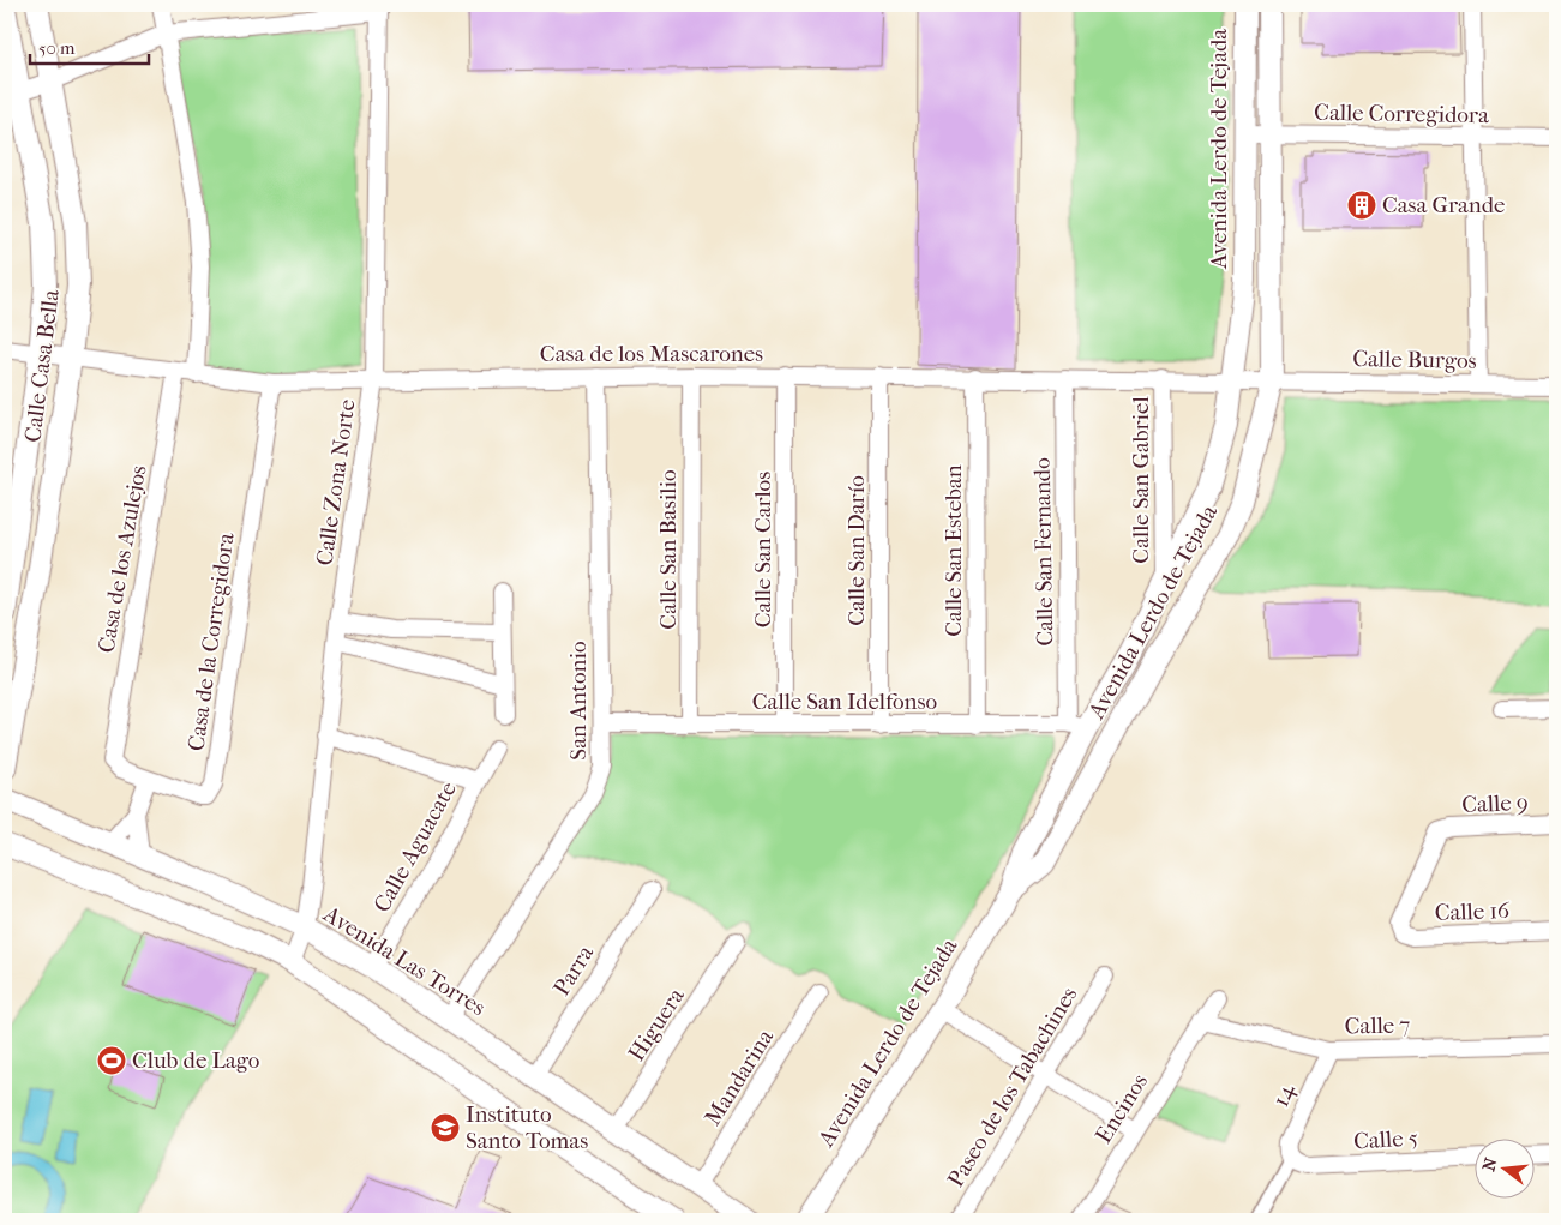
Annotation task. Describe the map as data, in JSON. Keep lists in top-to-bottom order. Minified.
{"streets":{"street":["Calle Corregidora","Avenida Lerdo de Tejada","Casa de los Mascarones","Calle Burgos","Calle Casa Bella","Calle San Gabriel","Calle Zona Norte","Calle San Basilio","Calle San Carlos","Calle San Darío","Calle San Esteban","Calle San Fernando","Casa de los Azulejos","Casa de la Corregidora","San Antonio","Calle San Idelfonso","Calle 9","Calle Aguacate","Calle 16","Avenida Las Torres","Parra","Higuera","Calle 7","Mandarina","Paseo de los Tabachines","14","Encinos","Calle 5"]},"crossings":[["Calle Corregidora","Avenida Lerdo de Tejada"],["Avenida Lerdo de Tejada","Casa de los Mascarones"],["Avenida Lerdo de Tejada","Calle Burgos"],["Avenida Lerdo de Tejada","Calle San Gabriel"],["Avenida Lerdo de Tejada","Calle San Fernando"],["Avenida Lerdo de Tejada","Calle San Idelfonso"],["Casa de los Mascarones","Calle Burgos"],["Casa de los Mascarones","Calle Casa Bella"],["Casa de los Mascarones","Calle San Gabriel"],["Casa de los Mascarones","Calle Zona Norte"],["Casa de los Mascarones","Calle San Basilio"],["Casa de los Mascarones","Calle San Carlos"],["Casa de los Mascarones","Calle San Darío"],["Casa de los Mascarones","Calle San Esteban"],["Casa de los Mascarones","Calle San Fernando"],["Casa de los Mascarones","Casa de los Azulejos"],["Casa de los Mascarones","Casa de la Corregidora"],["Casa de los Mascarones","San Antonio"],["Calle Zona Norte","Avenida Las Torres"],["Calle San Basilio","Calle San Idelfonso"],["Calle San Carlos","Calle San Idelfonso"],["Calle San Darío","Calle San Idelfonso"],["Calle San Esteban","Calle San Idelfonso"],["Calle San Fernando","Calle San Idelfonso"],["Casa de los Azulejos","Casa de la Corregidora"],["San Antonio","Calle San Idelfonso"],["San Antonio","Avenida Las Torres"],["Calle 9","Calle 16"],["Calle Aguacate","Avenida Las Torres"],["Avenida Las Torres","Parra"],["Avenida Las Torres","Higuera"],["Avenida Las Torres","Mandarina"],["Calle 7","14"],["Calle 7","Encinos"],["14","Calle 5"]],"places":{"building":["Casa Grande"],"sports":["Club de Lago"],"school or university":["Instituto Santo Tomas"]},"scale_bar":"50 m","north":"left"}
